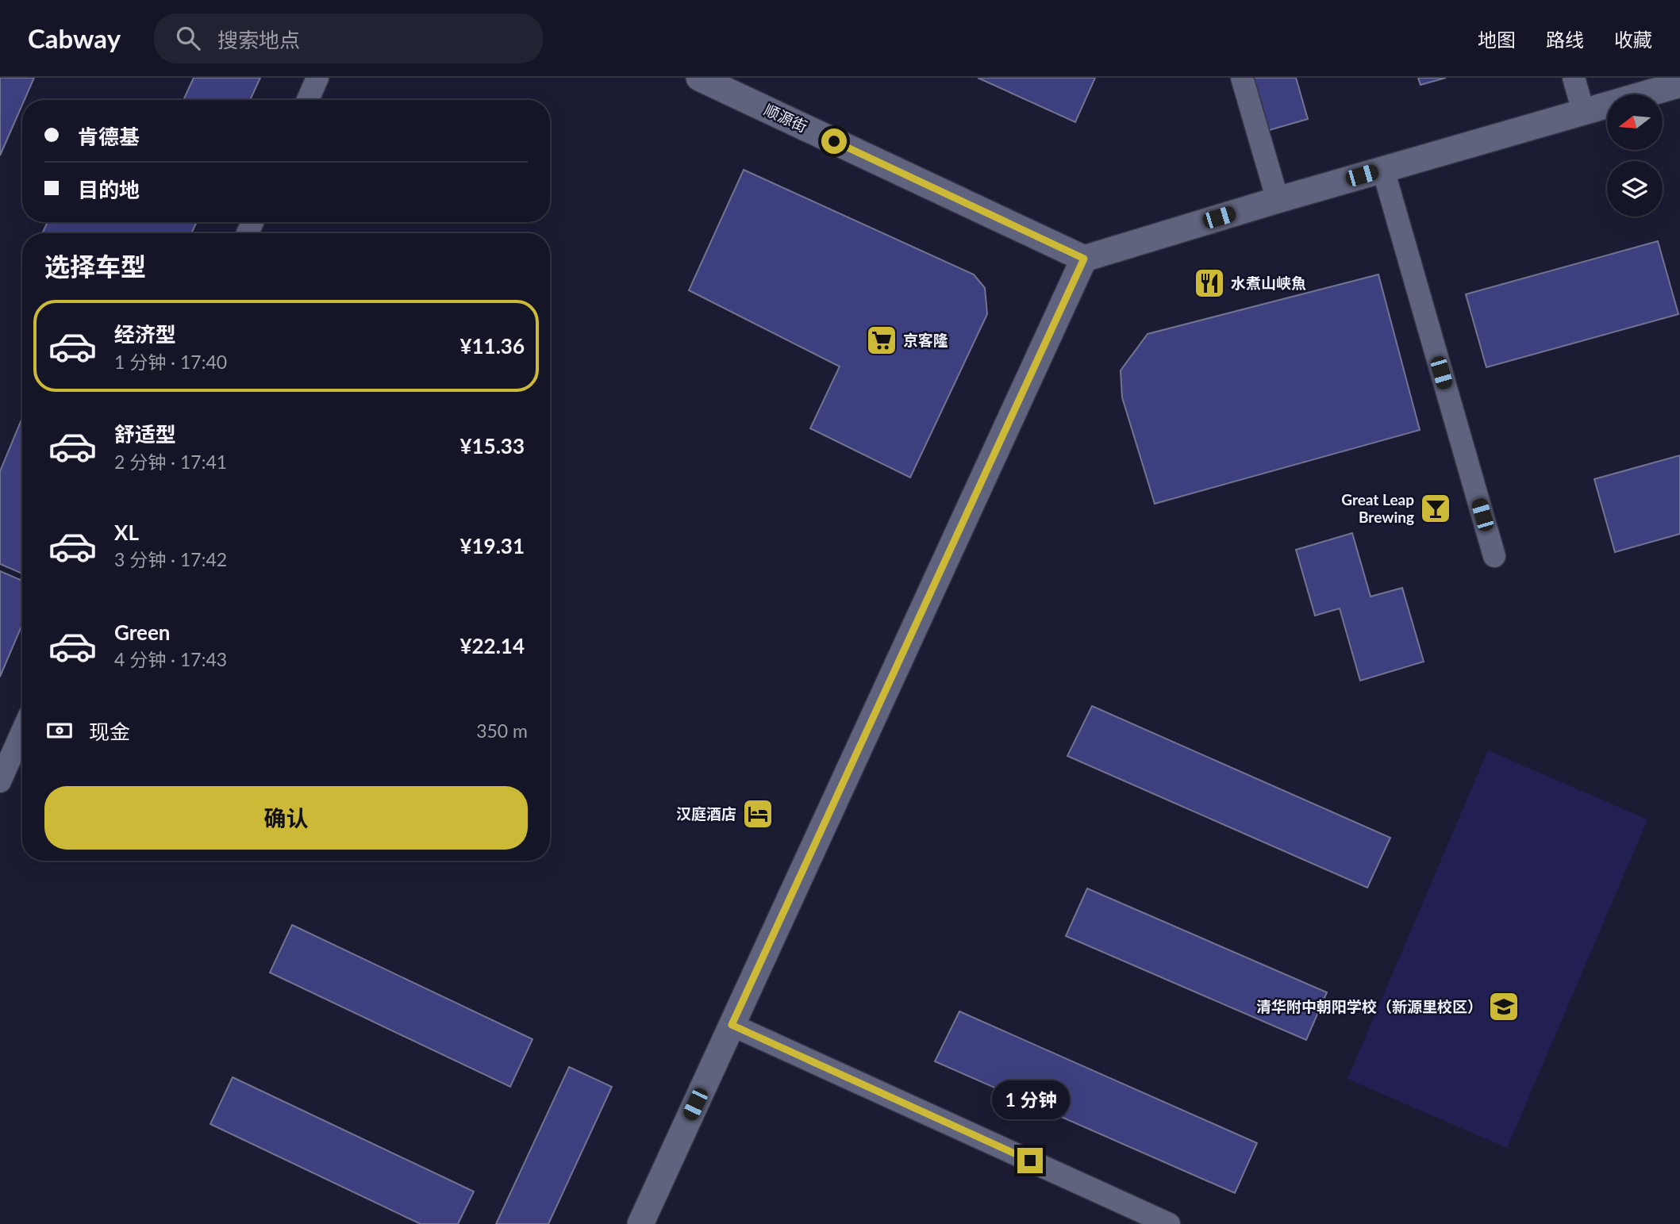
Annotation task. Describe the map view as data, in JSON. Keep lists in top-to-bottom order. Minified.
{"streets":{"street":["顺源街"]},"places":{"restaurant":["水煮山峡魚"],"supermarket":["京客隆"],"bar":["Great Leap Brewing"],"hotel":["汉庭酒店"],"school or university":["清华附中朝阳学校（新源里校区）"]},"north":"left","page":{"header":"Cabway","search":"搜索地点","nav":["地图","路线","收藏"],"banner":["肯德基","目的地"],"heading":"选择车型","list":[{"name":"经济型","note":"1 分钟 · 17:40","value":"¥11.36"},{"name":"舒适型","note":"2 分钟 · 17:41","value":"¥15.33"},{"name":"XL","note":"3 分钟 · 17:42","value":"¥19.31"},{"name":"Green","note":"4 分钟 · 17:43","value":"¥22.14"}],"pay":["现金","350 m"],"buttons":"确认","bubble":"1 分钟"}}
